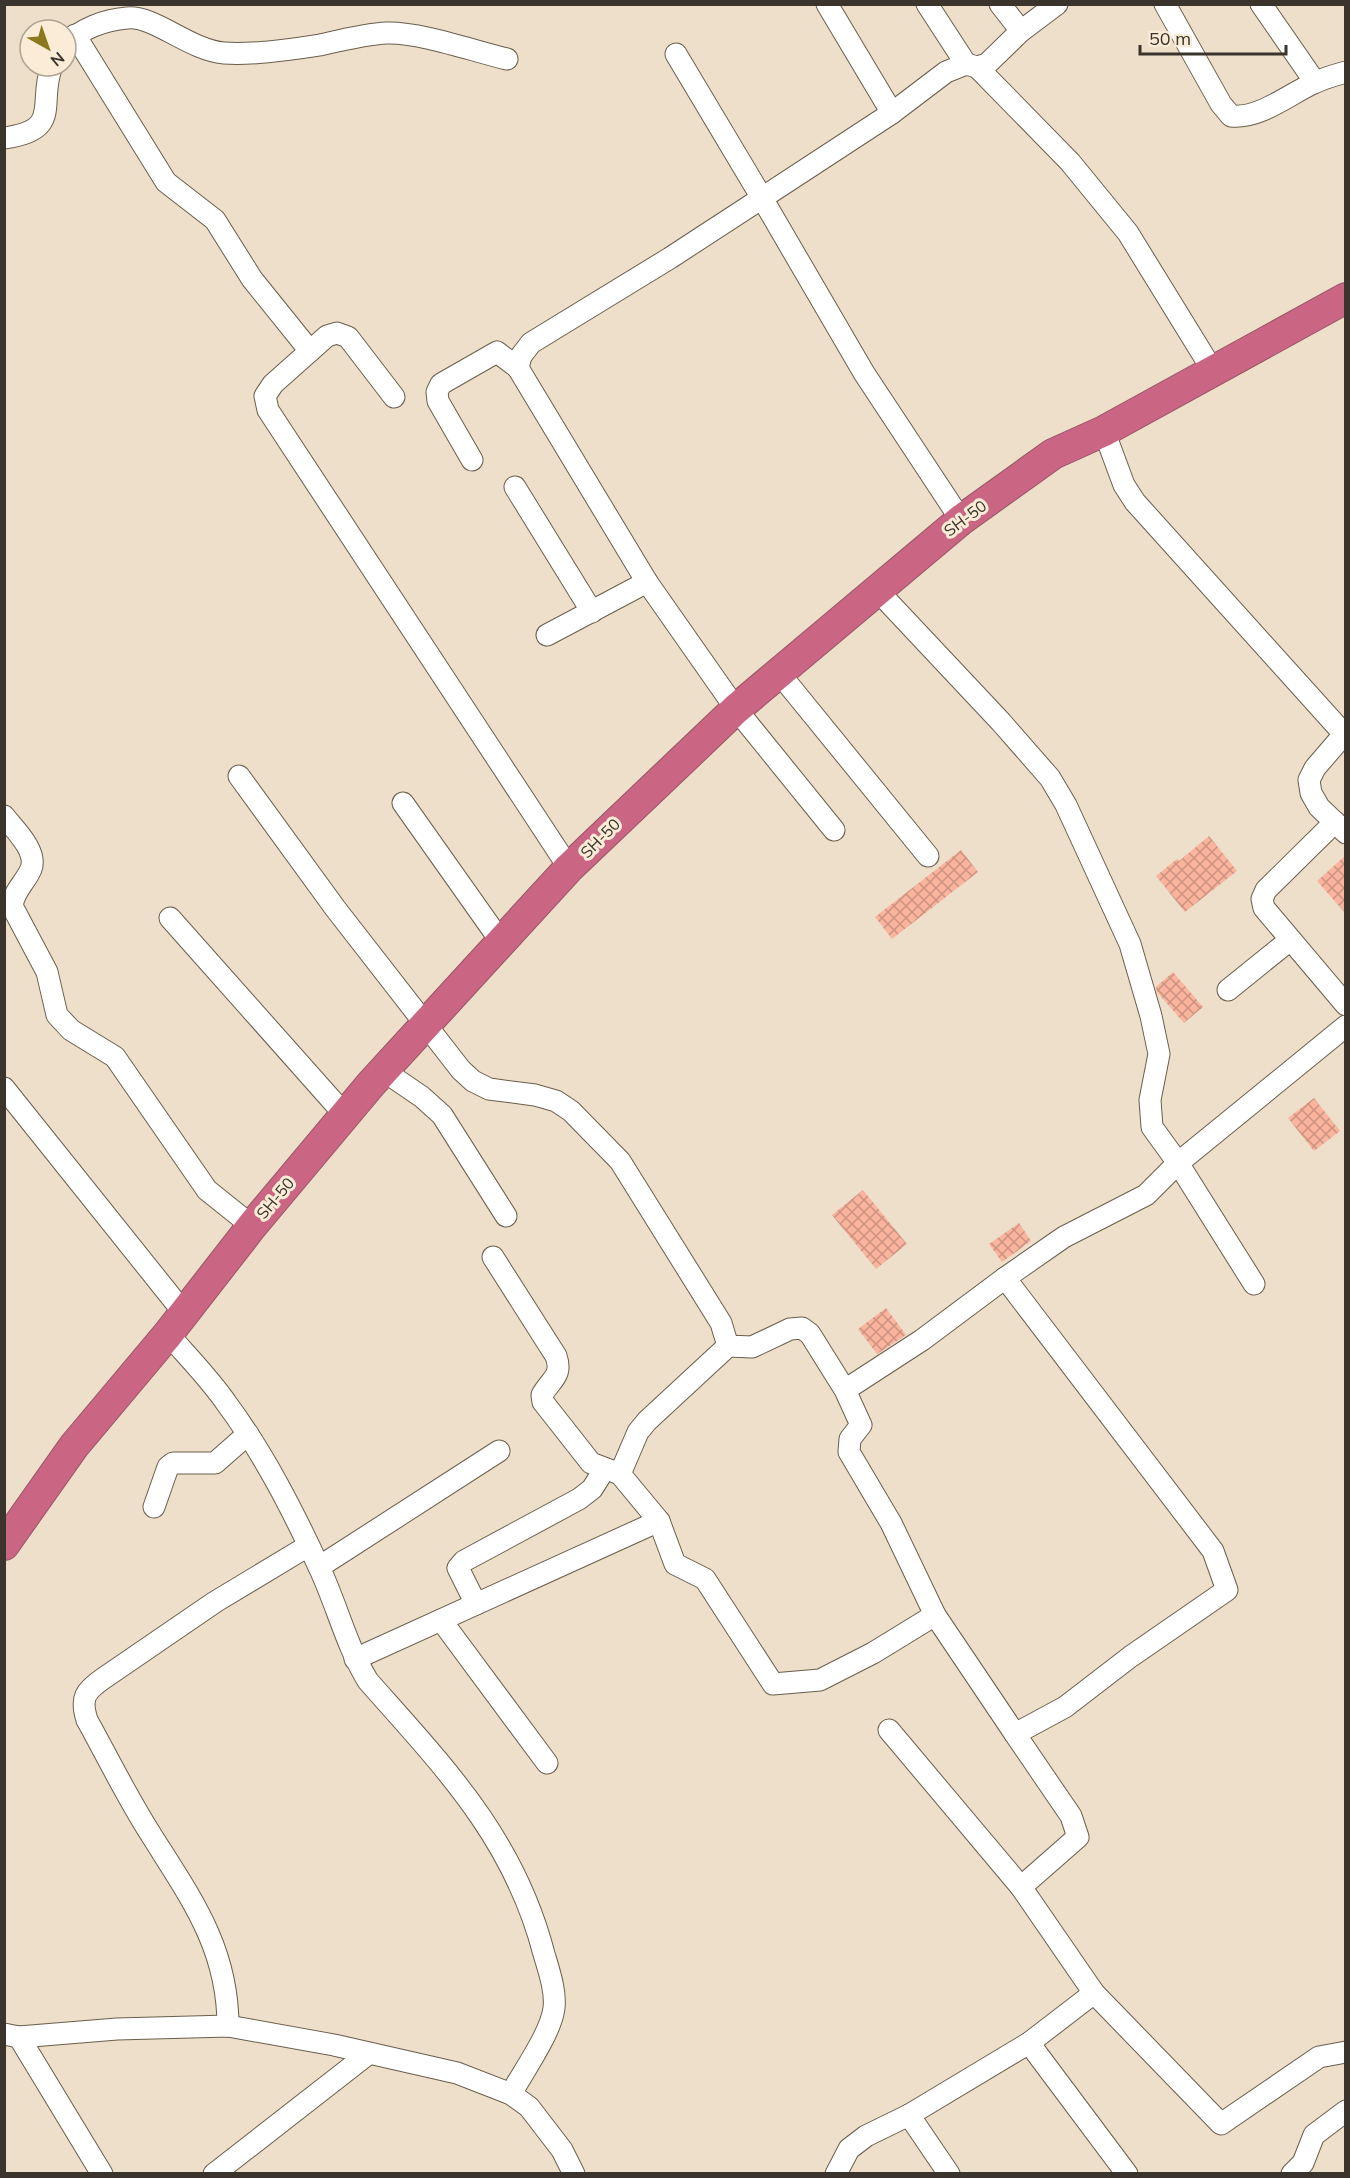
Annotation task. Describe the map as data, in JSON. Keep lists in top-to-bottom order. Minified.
{"streets":{"highway":["SH-50"]},"scale_bar":"50 m","north":"bottom right"}
